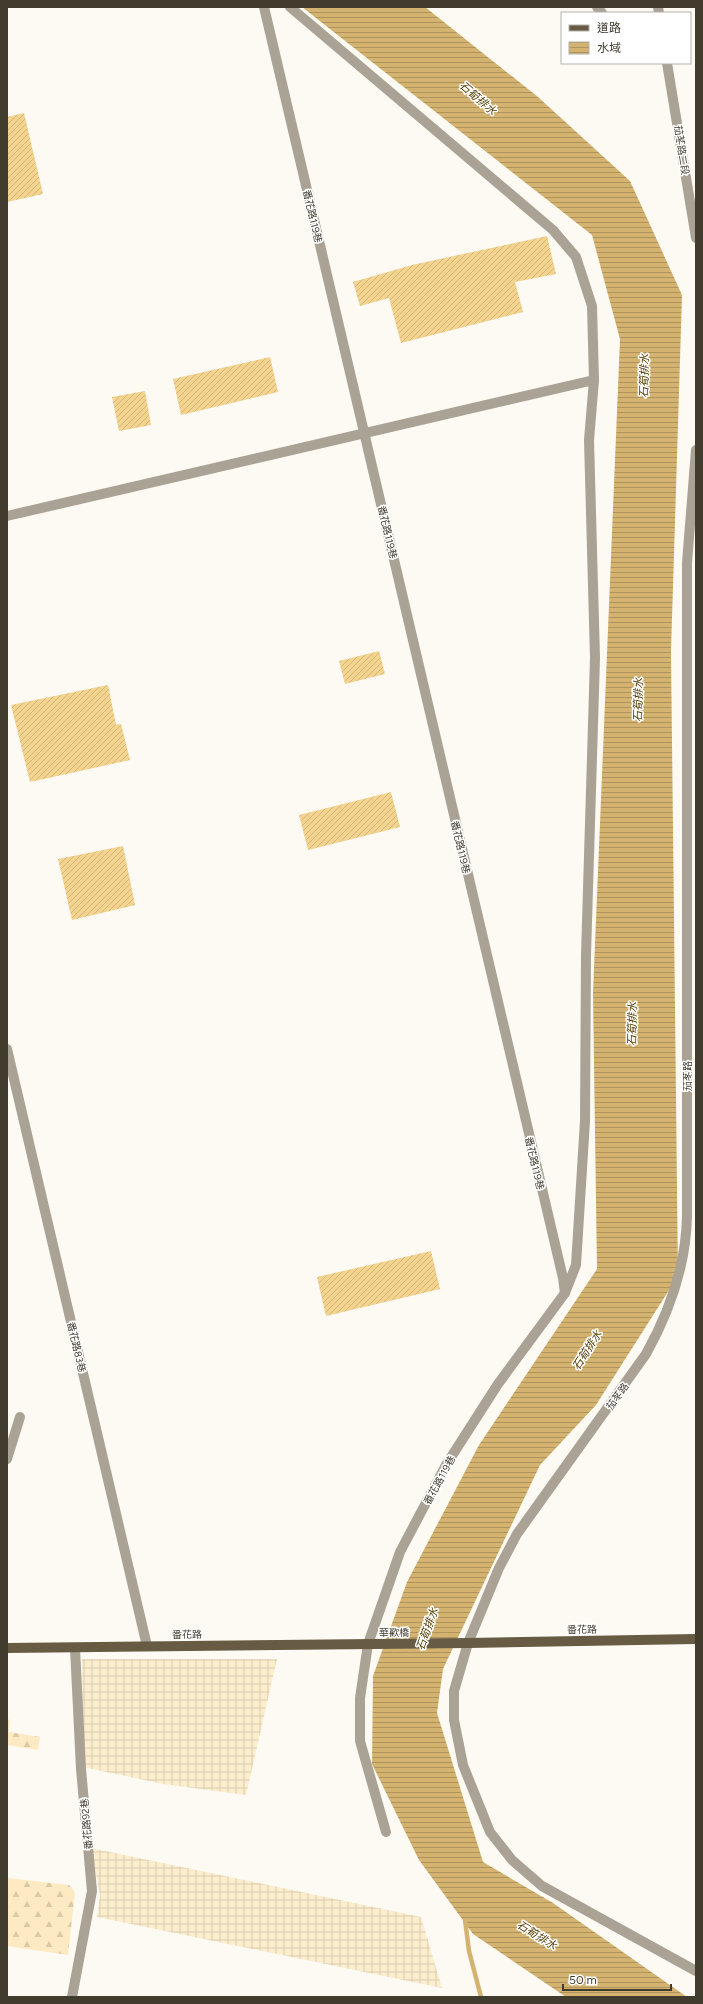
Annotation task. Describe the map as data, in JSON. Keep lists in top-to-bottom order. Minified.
{"streets":{"main road":["番花路","華歡橋"],"street":["茄苳路二段","番花路119巷","茄苳路","番花路83巷","番花路92巷"]},"crossings":[["番花路119巷","番花路"],["番花路119巷","華歡橋"],["茄苳路","番花路"],["茄苳路","華歡橋"],["番花路83巷","番花路"],["番花路","華歡橋"],["番花路","番花路92巷"]],"water":["石筍排水"],"legend":["道路","水域"],"scale_bar":"50 m"}
